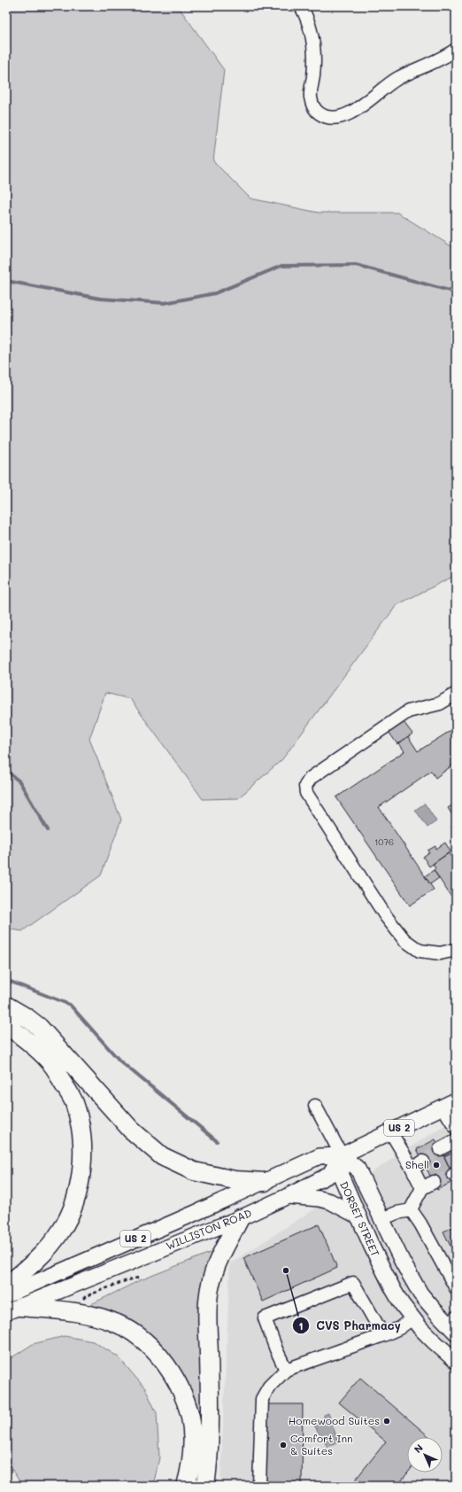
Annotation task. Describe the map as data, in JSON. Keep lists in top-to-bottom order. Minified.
{"streets":{"main road":["US 2","DORSET STREET","WILLISTON ROAD"]},"crossings":[["DORSET STREET","WILLISTON ROAD"]],"places":["Shell","CVS Pharmacy","Homewood Suites","Comfort Inn & Suites"],"house_numbers":["1076"],"north":"top left"}
